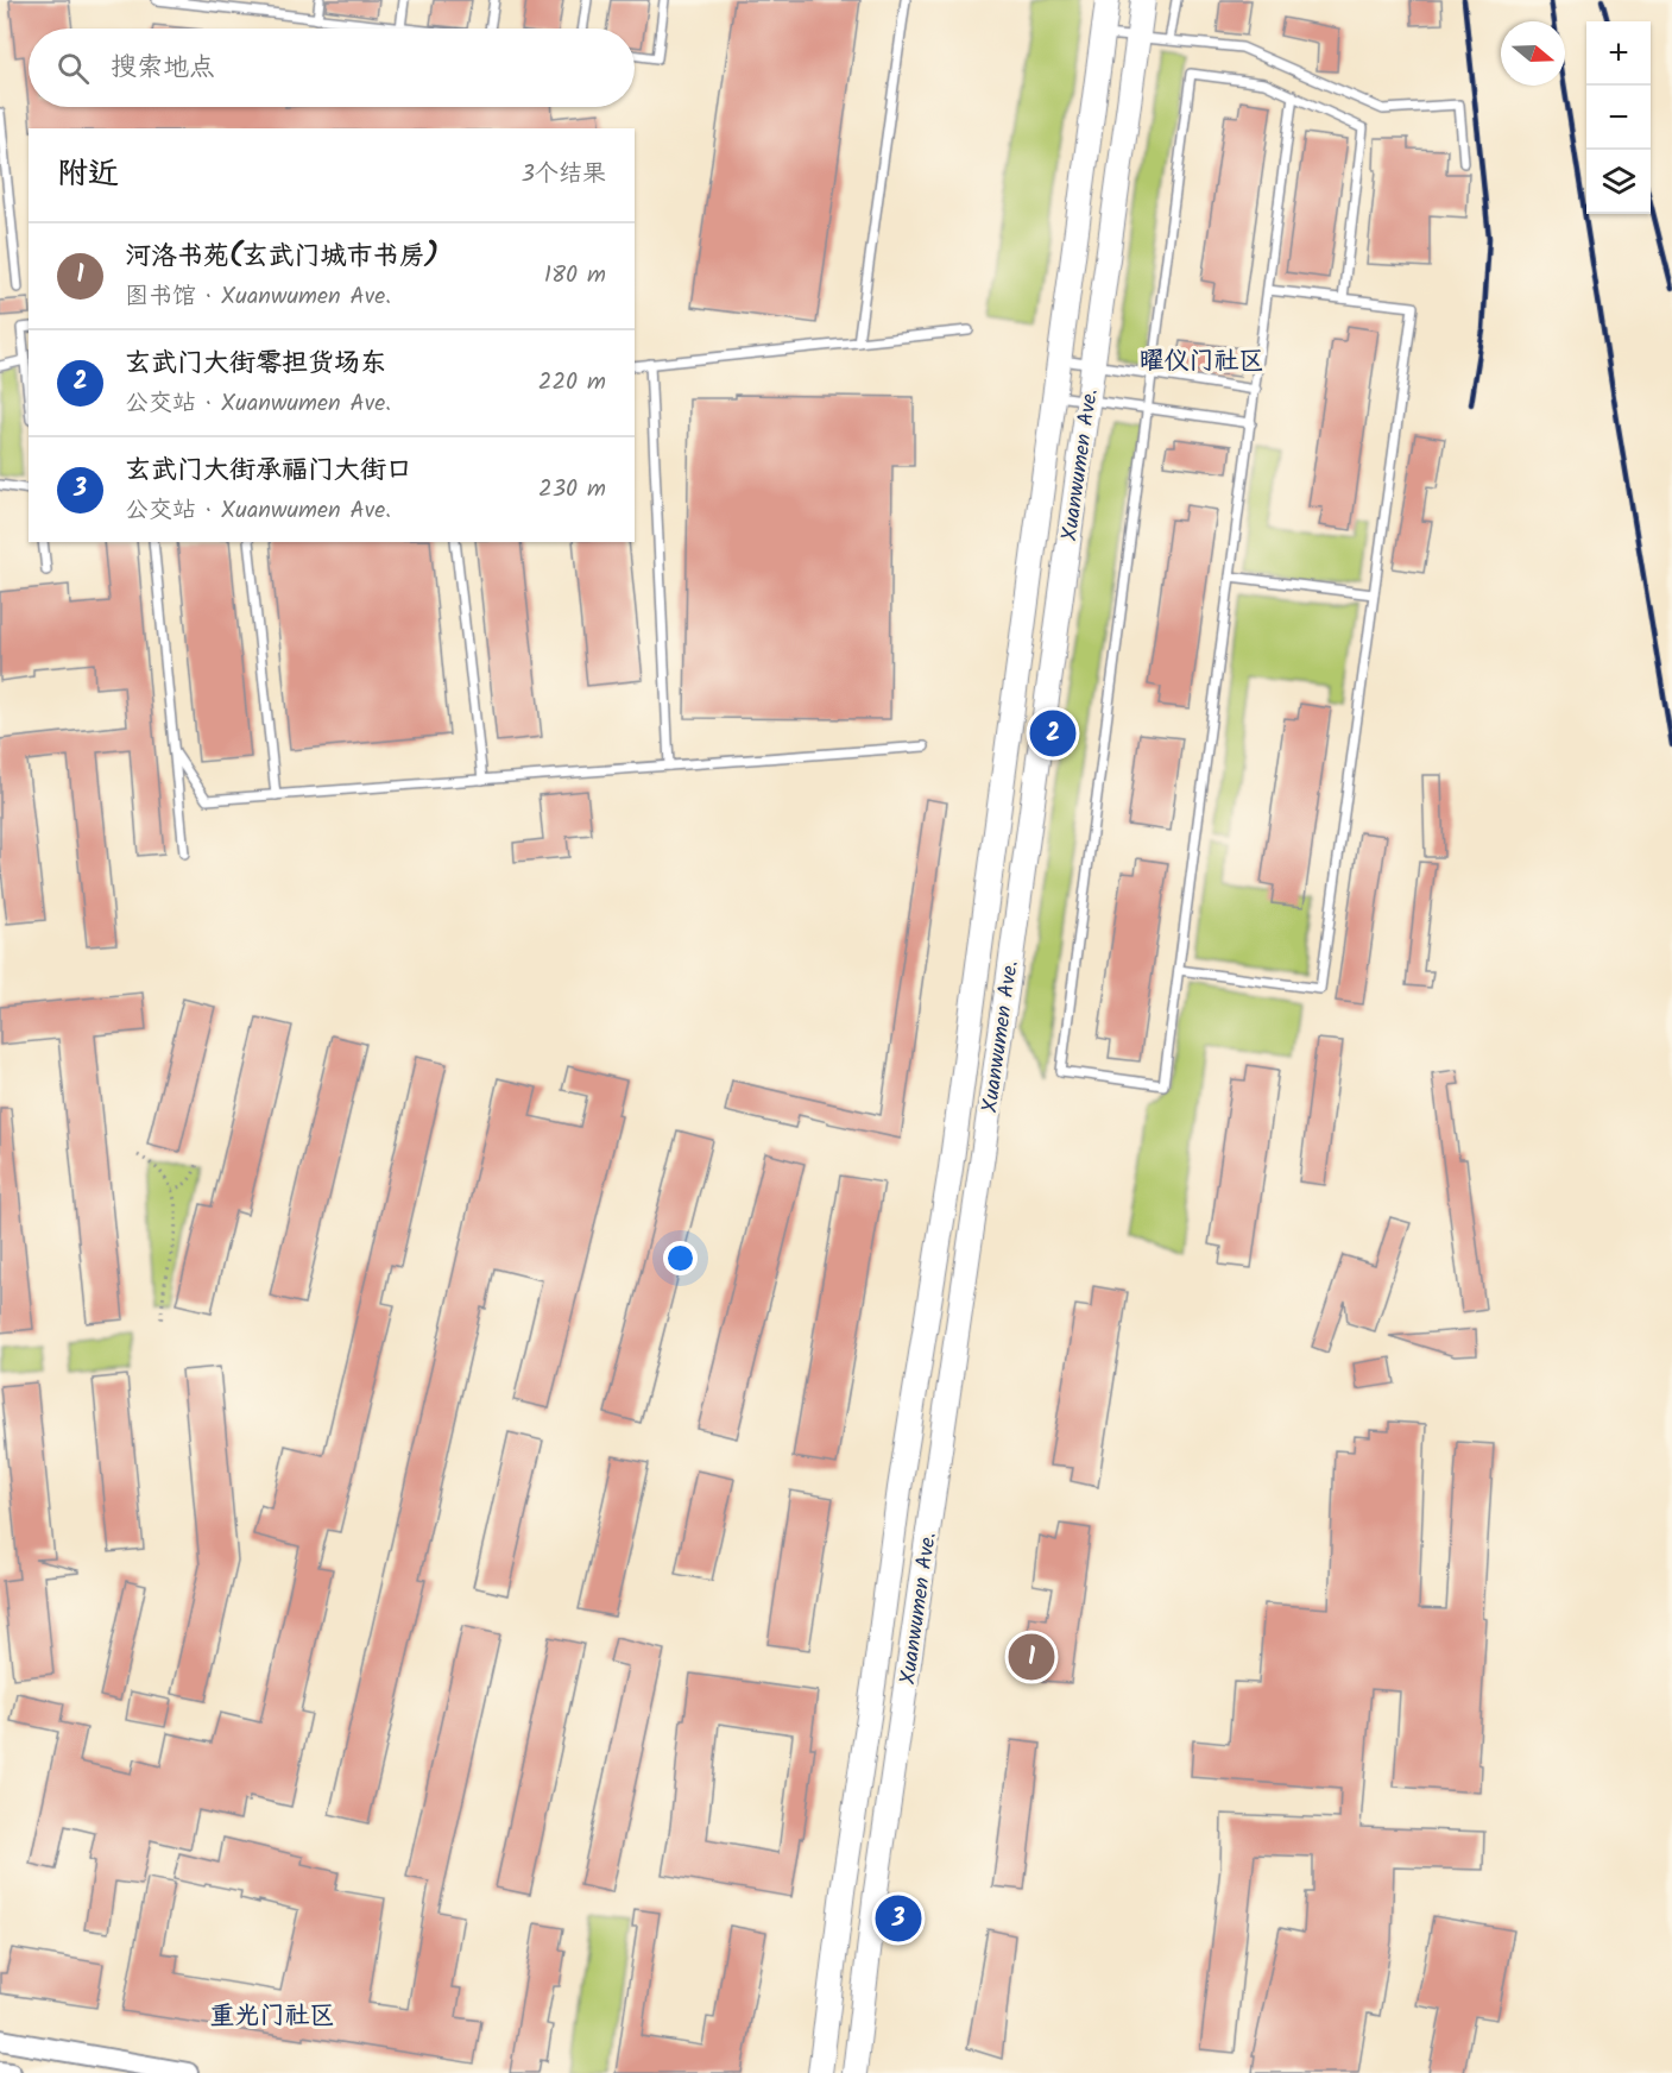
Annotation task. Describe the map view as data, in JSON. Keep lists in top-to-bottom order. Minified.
{"streets":{"main road":["Xuanwumen Ave."]},"districts":["曜仪门社区","重光门社区"],"north":"right","page":{"map_buttons":["+","−"],"search":"搜索地点","heading":["附近","3个结果"],"list":[{"mark":"1","name":"河洛书苑(玄武门城市书房)","note":"图书馆 · Xuanwumen Ave.","value":"180 m"},{"mark":"2","name":"玄武门大街零担货场东","note":"公交站 · Xuanwumen Ave.","value":"220 m"},{"mark":"3","name":"玄武门大街承福门大街口","note":"公交站 · Xuanwumen Ave.","value":"230 m"}],"pins":["2","1","3"]}}
